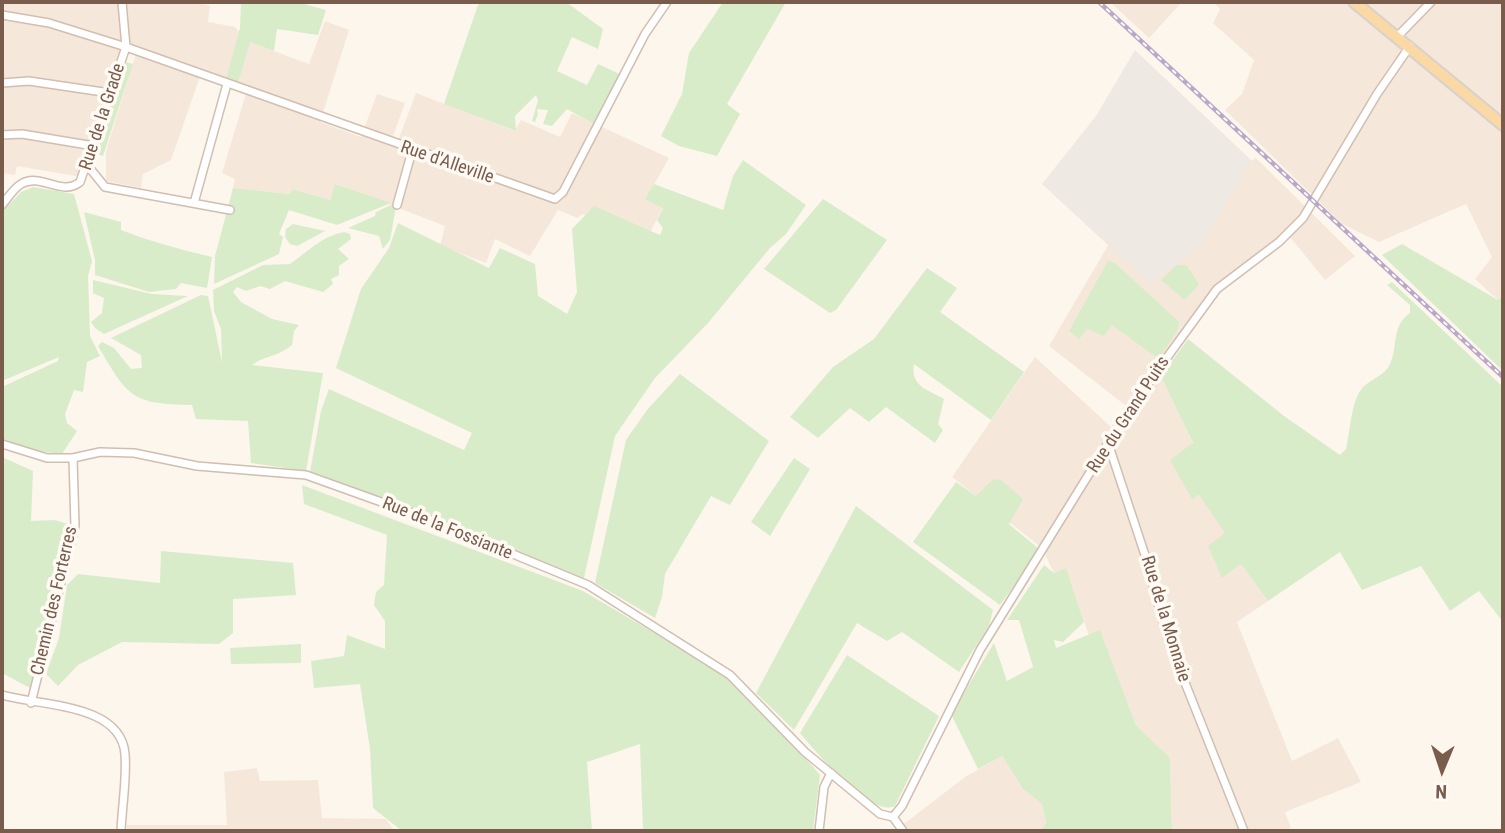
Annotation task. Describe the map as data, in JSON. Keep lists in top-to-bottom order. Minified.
{"streets":{"street":["Rue de la Grade","Rue d'Alleville","Rue du Grand Puits","Rue de la Fossiante","Chemin des Forterres","Rue de la Monnaie"]},"crossings":[["Rue de la Grade","Rue d'Alleville"],["Rue du Grand Puits","Rue de la Monnaie"],["Rue de la Fossiante","Chemin des Forterres"]],"north":"bottom"}
